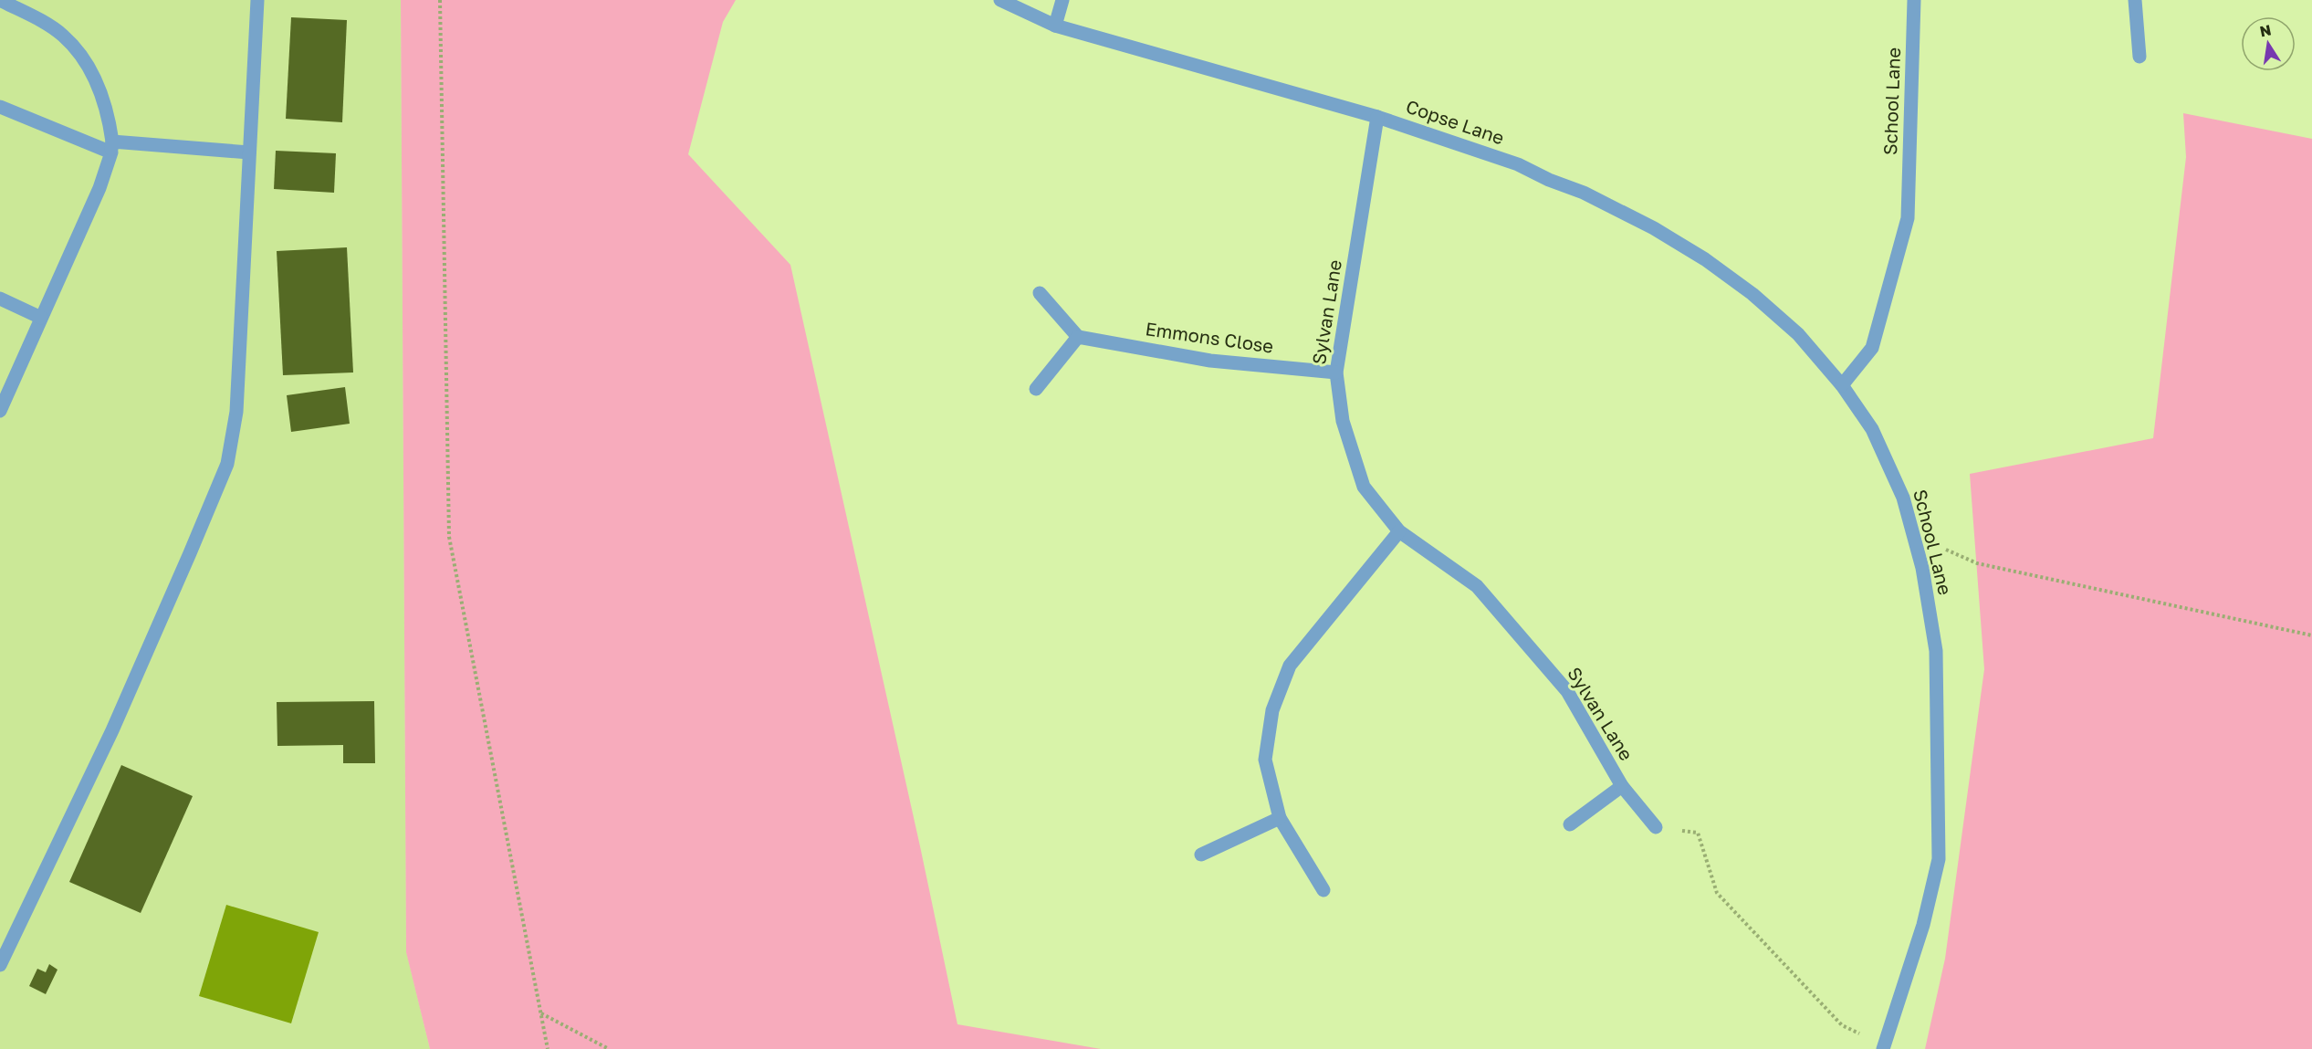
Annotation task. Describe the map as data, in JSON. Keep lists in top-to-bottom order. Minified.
{"streets":{"street":["School Lane","Copse Lane","Sylvan Lane","Emmons Close"]},"crossings":[["School Lane","Copse Lane"],["Copse Lane","Sylvan Lane"],["Sylvan Lane","Emmons Close"]],"north":"top"}
